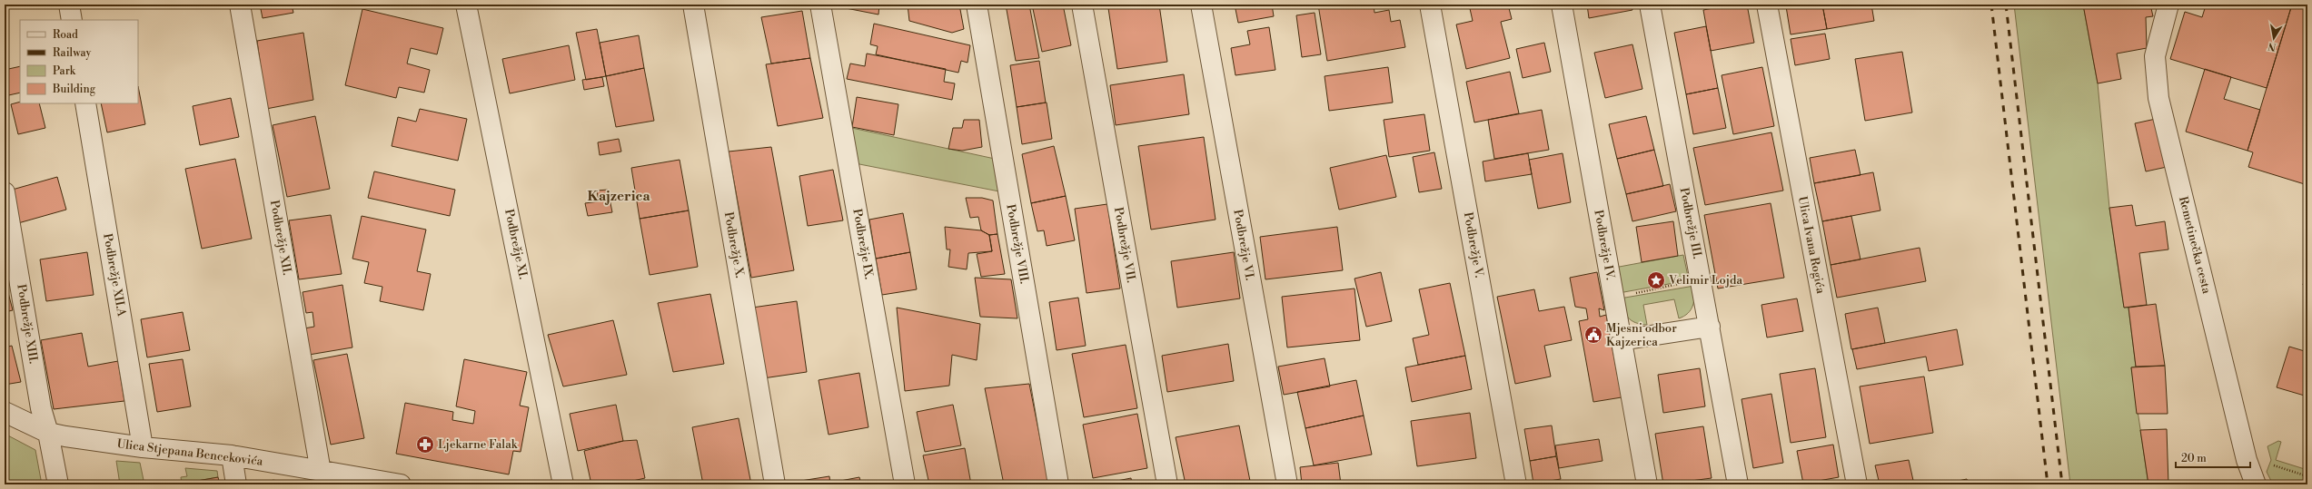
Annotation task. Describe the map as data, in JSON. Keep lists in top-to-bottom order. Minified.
{"streets":{"street":["Podbrežje III.","Podbrežje XII.","Podbrežje XI.","Podbrežje IX.","Podbrežje VIII.","Podbrežje X.","Podbrežje VII.","Podbrežje VI.","Podbrežje V.","Podbrežje IV.","Ulica Ivana Rogića","Remetinečka cesta","Podbrežje XII.A","Podbrežje XIII.","Ulica Stjepana Bencekovića"]},"crossings":[["Podbrežje XII.","Ulica Stjepana Bencekovića"],["Podbrežje XII.A","Ulica Stjepana Bencekovića"],["Podbrežje XIII.","Ulica Stjepana Bencekovića"]],"districts":["Kajzerica"],"places":{"place":["Velimir Lojda"],"public building":["Mjesni odbor Kajzerica"],"pharmacy":["Ljekarne Falak"]},"legend":["Road","Railway","Park","Building"],"scale_bar":"20 m","north":"bottom"}
